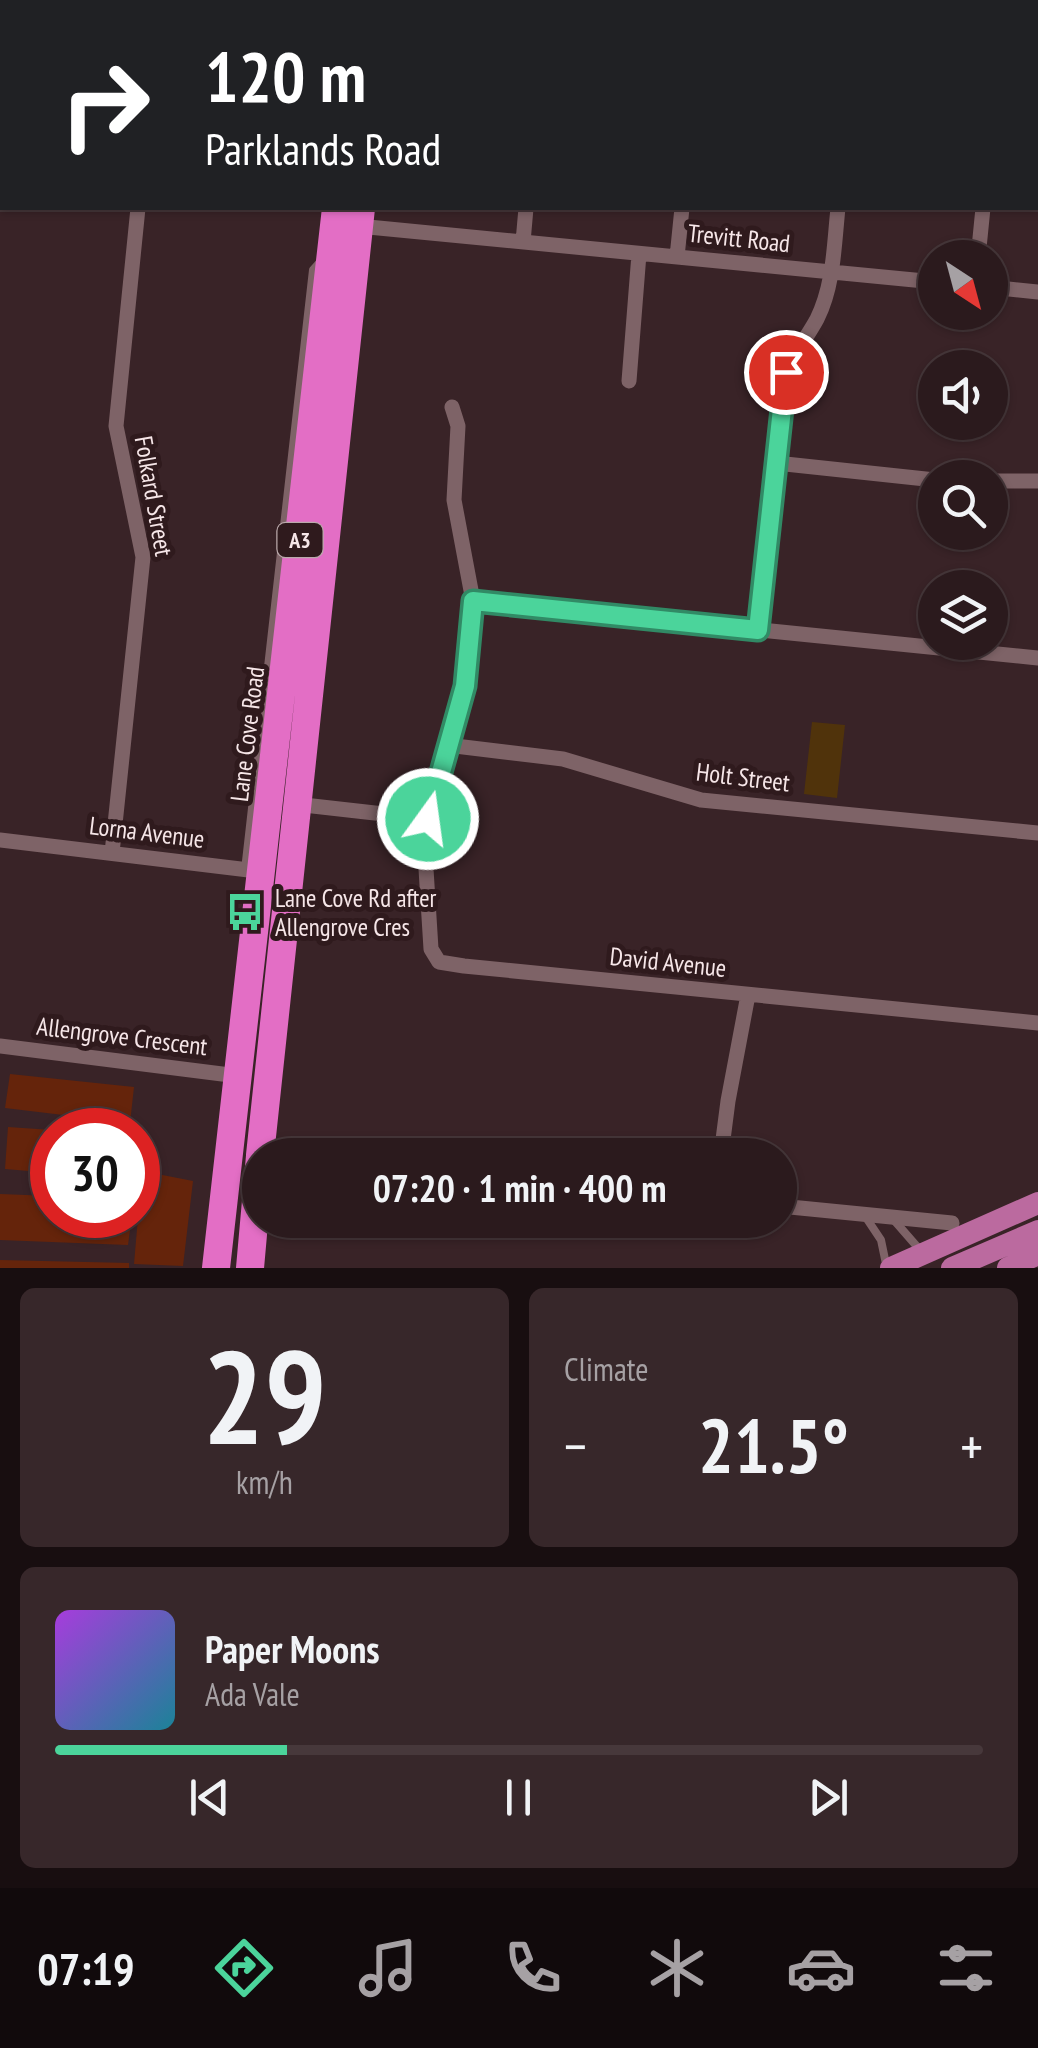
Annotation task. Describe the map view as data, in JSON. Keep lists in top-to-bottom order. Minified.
{"streets":{"highway":["A3","Lane Cove Road"],"street":["Trevitt Road","Folkard Street","Holt Street","Lorna Avenue","David Avenue","Allengrove Crescent"]},"crossings":[["Trevitt Road","Lane Cove Road"],["Folkard Street","Lorna Avenue"],["Lane Cove Road","Lorna Avenue"],["Lane Cove Road","Allengrove Crescent"]],"places":{"bus stop":["Lane Cove Rd after Allengrove Cres"]},"north":"bottom right","page":{"turn":["120 m","Parklands Road"],"limit":"30","trip":"07:20 · 1 min · 400 m","tile":[["29","km/h"],"Climate"],"heat":["−","21.5°","+"],"song":["Paper Moons","Ada Vale"],"tabs":"07:19"}}
